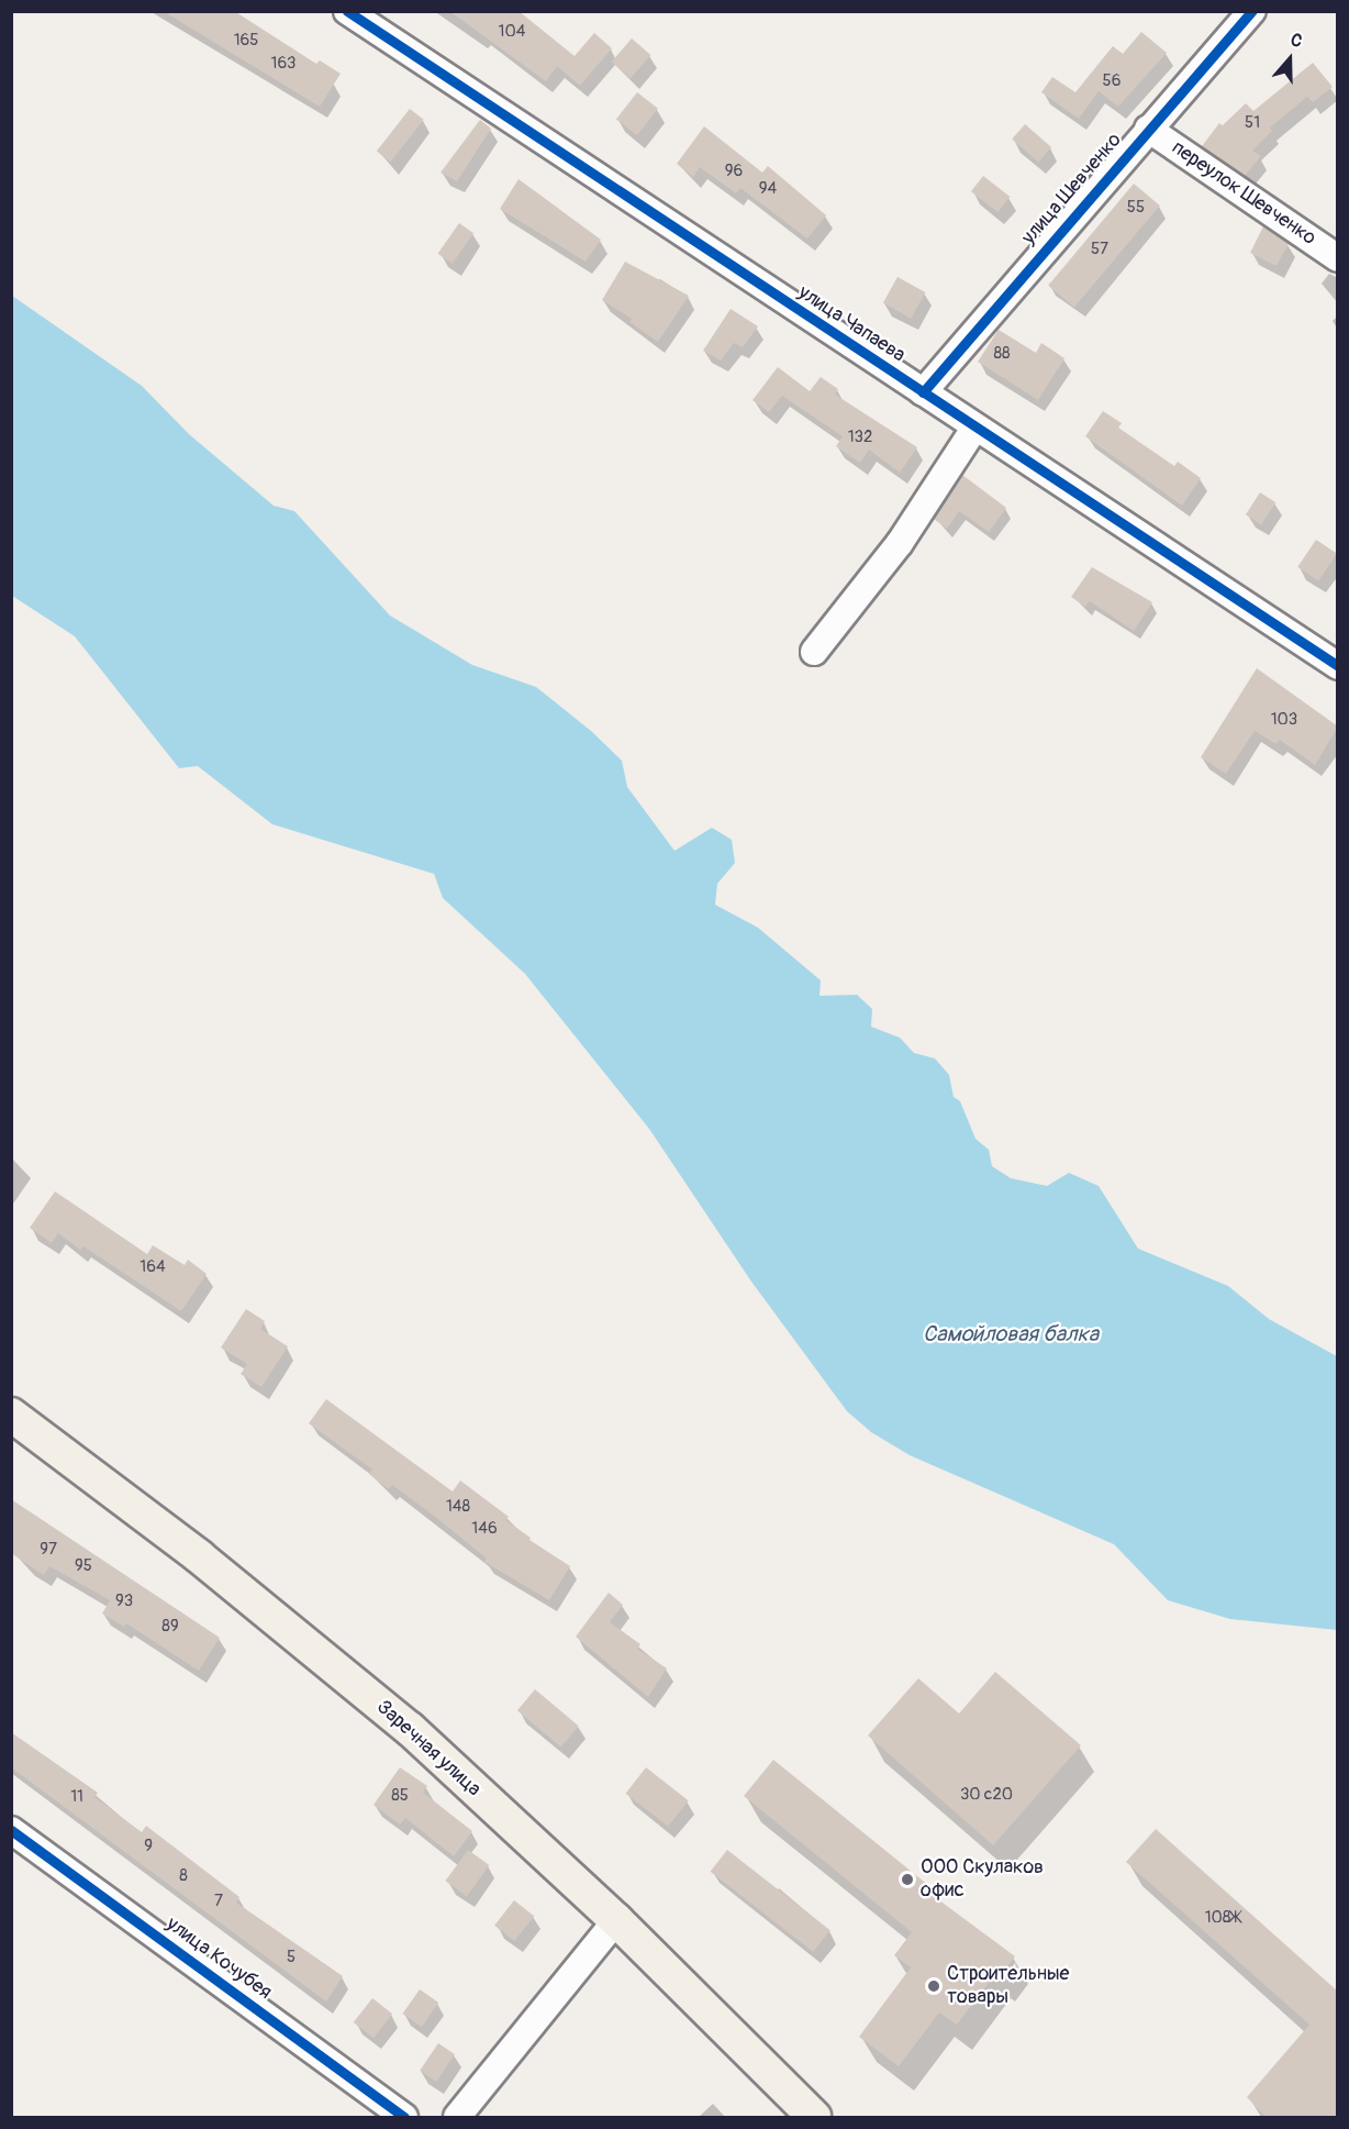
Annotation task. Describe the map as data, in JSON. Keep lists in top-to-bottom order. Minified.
{"streets":{"main road":["Заречная улица"],"street":["улица Шевченко","переулок Шевченко","улица Чапаева","улица Кочубея"]},"crossings":[["улица Шевченко","переулок Шевченко"],["улица Шевченко","улица Чапаева"]],"water":["Самойловая балка"],"places":["ООО Скулаков офис","Строительные товары"],"house_numbers":["104","165","163","56","51","96","94","55","57","88","132","103","164","148","146","97","95","93","89","30 с20","85","11","9","8","7","108Ж","5"],"north":"top"}
